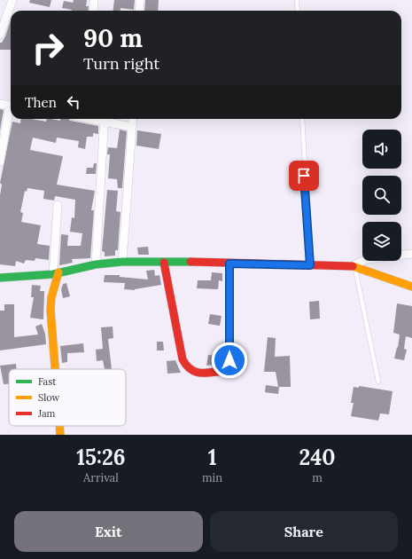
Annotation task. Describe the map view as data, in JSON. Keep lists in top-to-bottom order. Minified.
{"legend":["Fast","Slow","Jam"],"page":{"turn":["90 m","Turn right"],"then":"Then","eta":["15:26","Arrival","1","min","240","m"],"buttons":["Exit","Share"]}}
